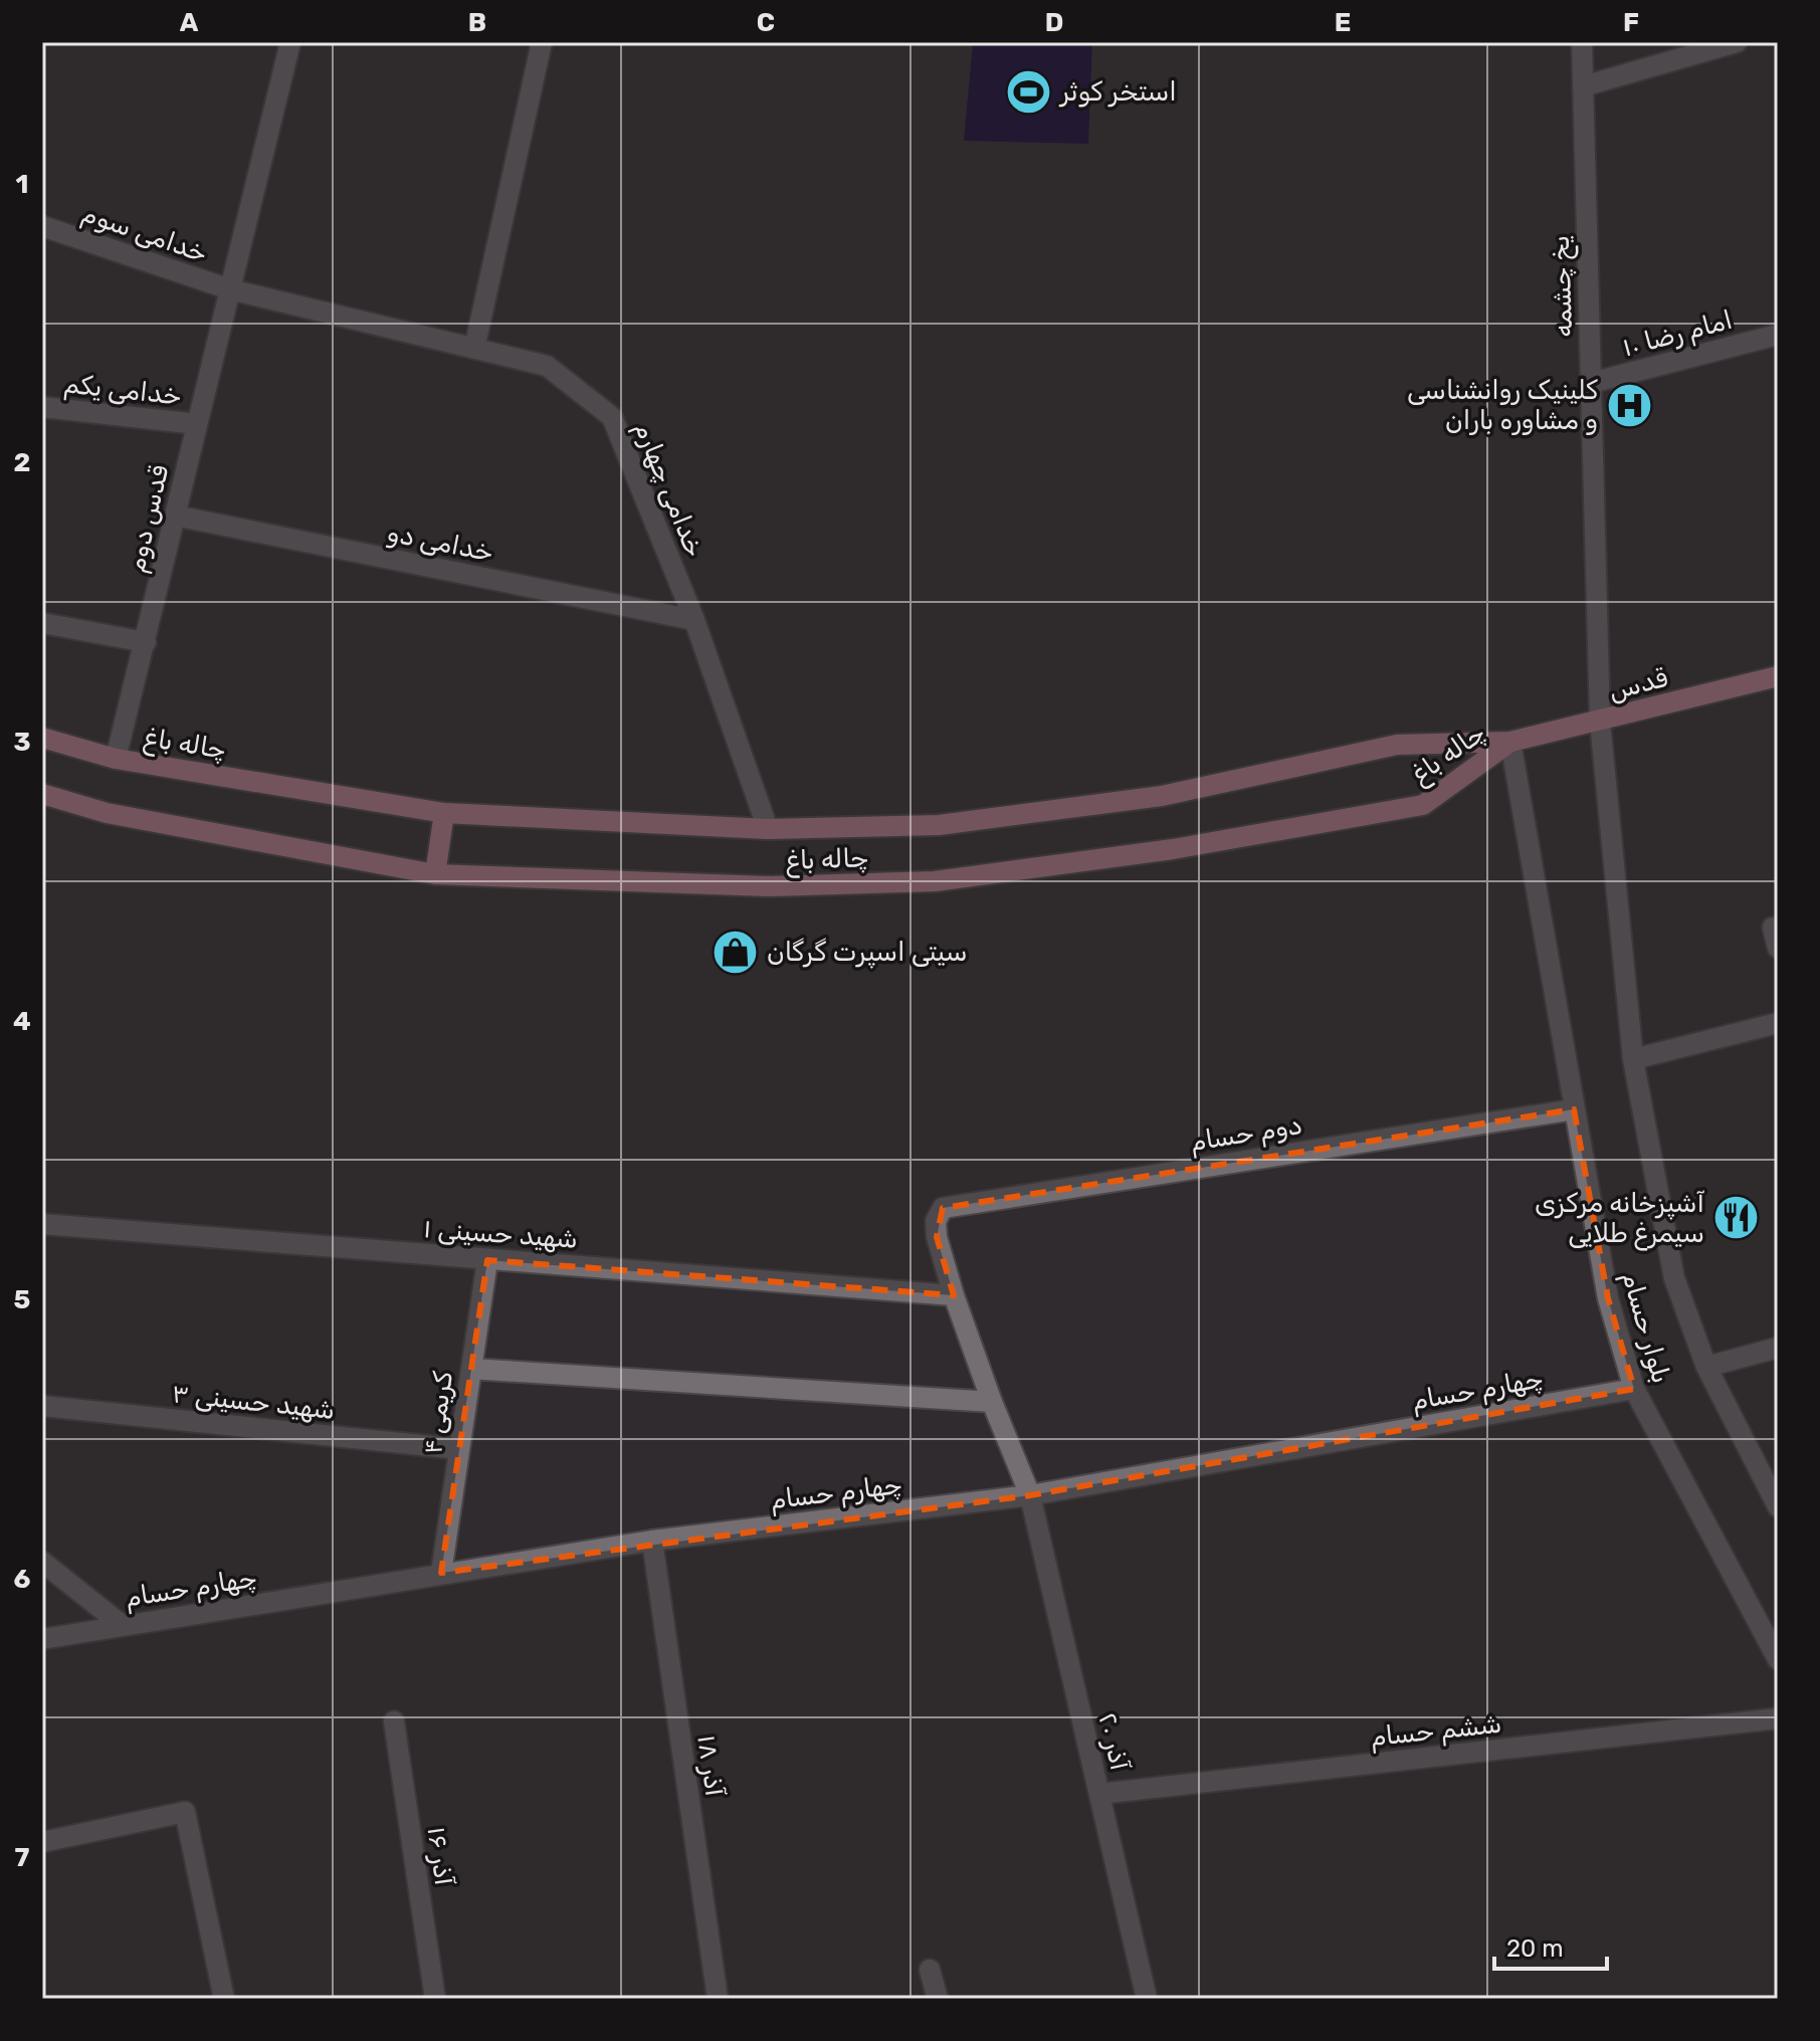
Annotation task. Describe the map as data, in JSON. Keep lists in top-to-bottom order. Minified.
{"streets":{"main road":["قدس","چاله باغ"],"street":["خدامی سوم","یخ چشمه","امام رضا ۱۰","خدامی یکم","خدامی چهارم","قدس دوم","خدامی دو","دوم حسام","۱ شهید حسینی","بلوار حسام","چهارم حسام","۳ شهید حسینی","کریمی ۴","ششم حسام","۲۰ آذر","۱۸ آذر","۱۶ آذر"]},"crossings":[["خدامی سوم","خدامی چهارم"],["خدامی سوم","قدس دوم"],["یخ چشمه","امام رضا ۱۰"],["یخ چشمه","قدس"],["یخ چشمه","بلوار حسام"],["خدامی یکم","قدس دوم"],["خدامی چهارم","قدس دوم"],["خدامی چهارم","خدامی دو"],["خدامی چهارم","چاله باغ"],["قدس دوم","خدامی دو"],["قدس دوم","چاله باغ"],["قدس","چاله باغ"],["قدس","بلوار حسام"],["چاله باغ","بلوار حسام"],["دوم حسام","بلوار حسام"],["دوم حسام","۲۰ آذر"],["۱ شهید حسینی","کریمی ۴"],["۱ شهید حسینی","۲۰ آذر"],["بلوار حسام","چهارم حسام"],["چهارم حسام","کریمی ۴"],["چهارم حسام","۲۰ آذر"],["چهارم حسام","۱۸ آذر"],["۳ شهید حسینی","کریمی ۴"],["ششم حسام","۲۰ آذر"]],"places":{"sports":["استخر کوثر"],"hospital":["کلینیک روانشناسی و مشاوره باران"],"shop":["سیتی اسپرت گرگان"],"restaurant":["آشپزخانه مرکزی سیمرغ طلایی"]},"scale_bar":"20 m","grid":{"columns":["A","B","C","D","E","F"],"rows":["1","2","3","4","5","6","7"]}}
